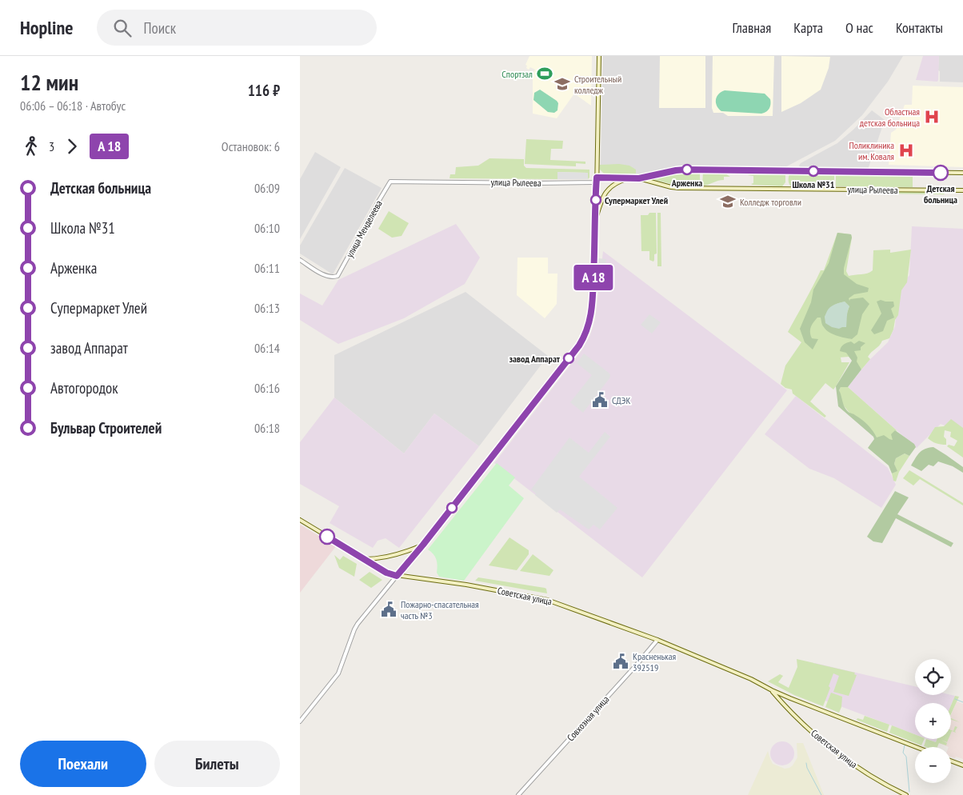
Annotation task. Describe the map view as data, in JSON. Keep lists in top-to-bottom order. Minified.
{"streets":{"main road":["улица Рылеева","Советская улица"],"street":["улица Менделеева","Совхозная улица"]},"crossings":[["улица Рылеева","улица Менделеева"],["Советская улица","Совхозная улица"]],"places":{"sports":["Спортзал"],"school or university":["Строительный колледж","Колледж торговли"],"hospital":["Областная детская больница","Поликлиника им. Коваля"],"other":["Арженка","Школа №31","Детская больница","Супермаркет Улей","завод Аппарат"],"public building":["СДЭК","Пожарно-спасательная часть №3","Красненькая 392519"]},"page":{"header":"Hopline","search":"Поиск","nav":["Главная","Карта","О нас","Контакты"],"heading":["12 мин","06:06 – 06:18 · Автобус","116 ₽"],"on_map":"А 18","legs":["3","А 18","Остановок: 6"],"list":[{"name":"Детская больница","value":"06:09"},{"name":"Школа №31","value":"06:10"},{"name":"Арженка","value":"06:11"},{"name":"Супермаркет Улей","value":"06:13"},{"name":"завод Аппарат","value":"06:14"},{"name":"Автогородок","value":"06:16"},{"name":"Бульвар Строителей","value":"06:18"}],"map_buttons":["+","−"],"buttons":["Поехали","Билеты"]}}
